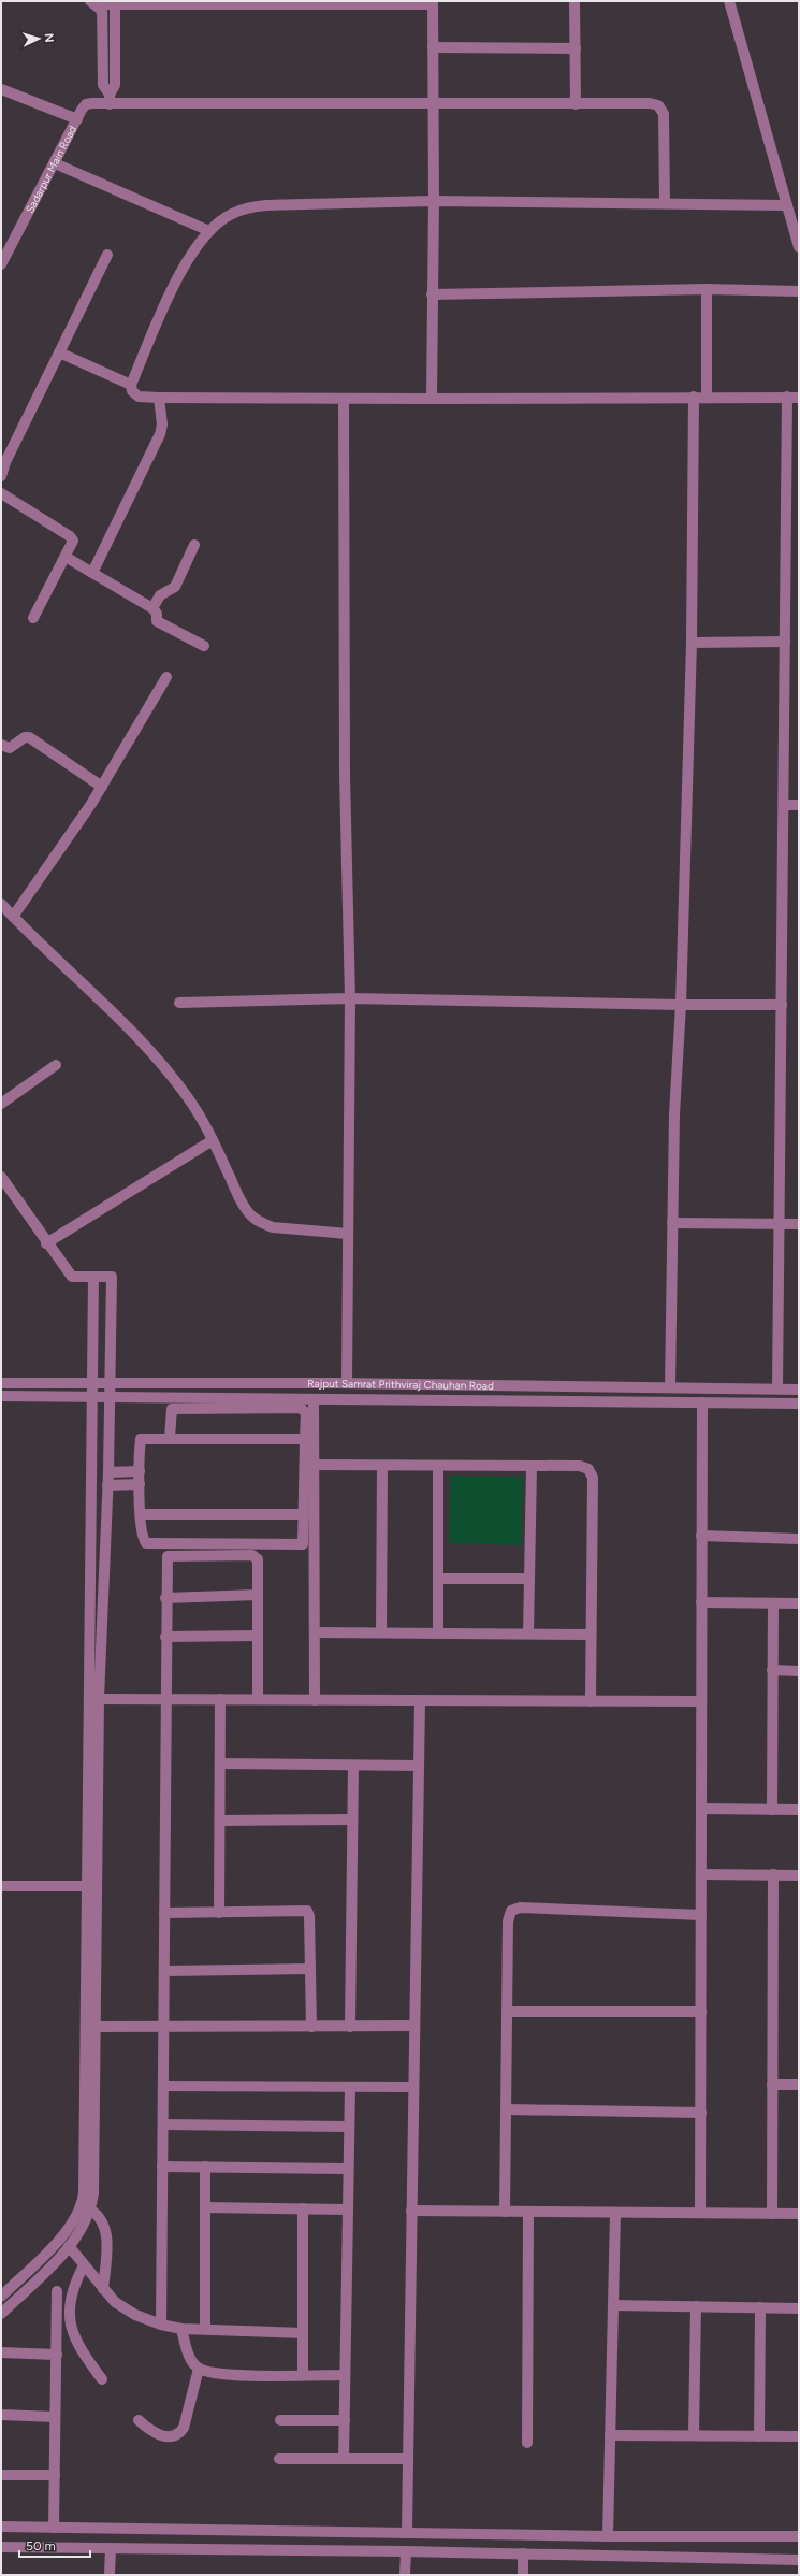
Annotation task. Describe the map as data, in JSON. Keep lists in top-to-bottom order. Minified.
{"streets":{"street":["Sadarpur Main Road","Rajput Samrat Prithviraj Chauhan Road"]},"scale_bar":"50 m","north":"right"}
